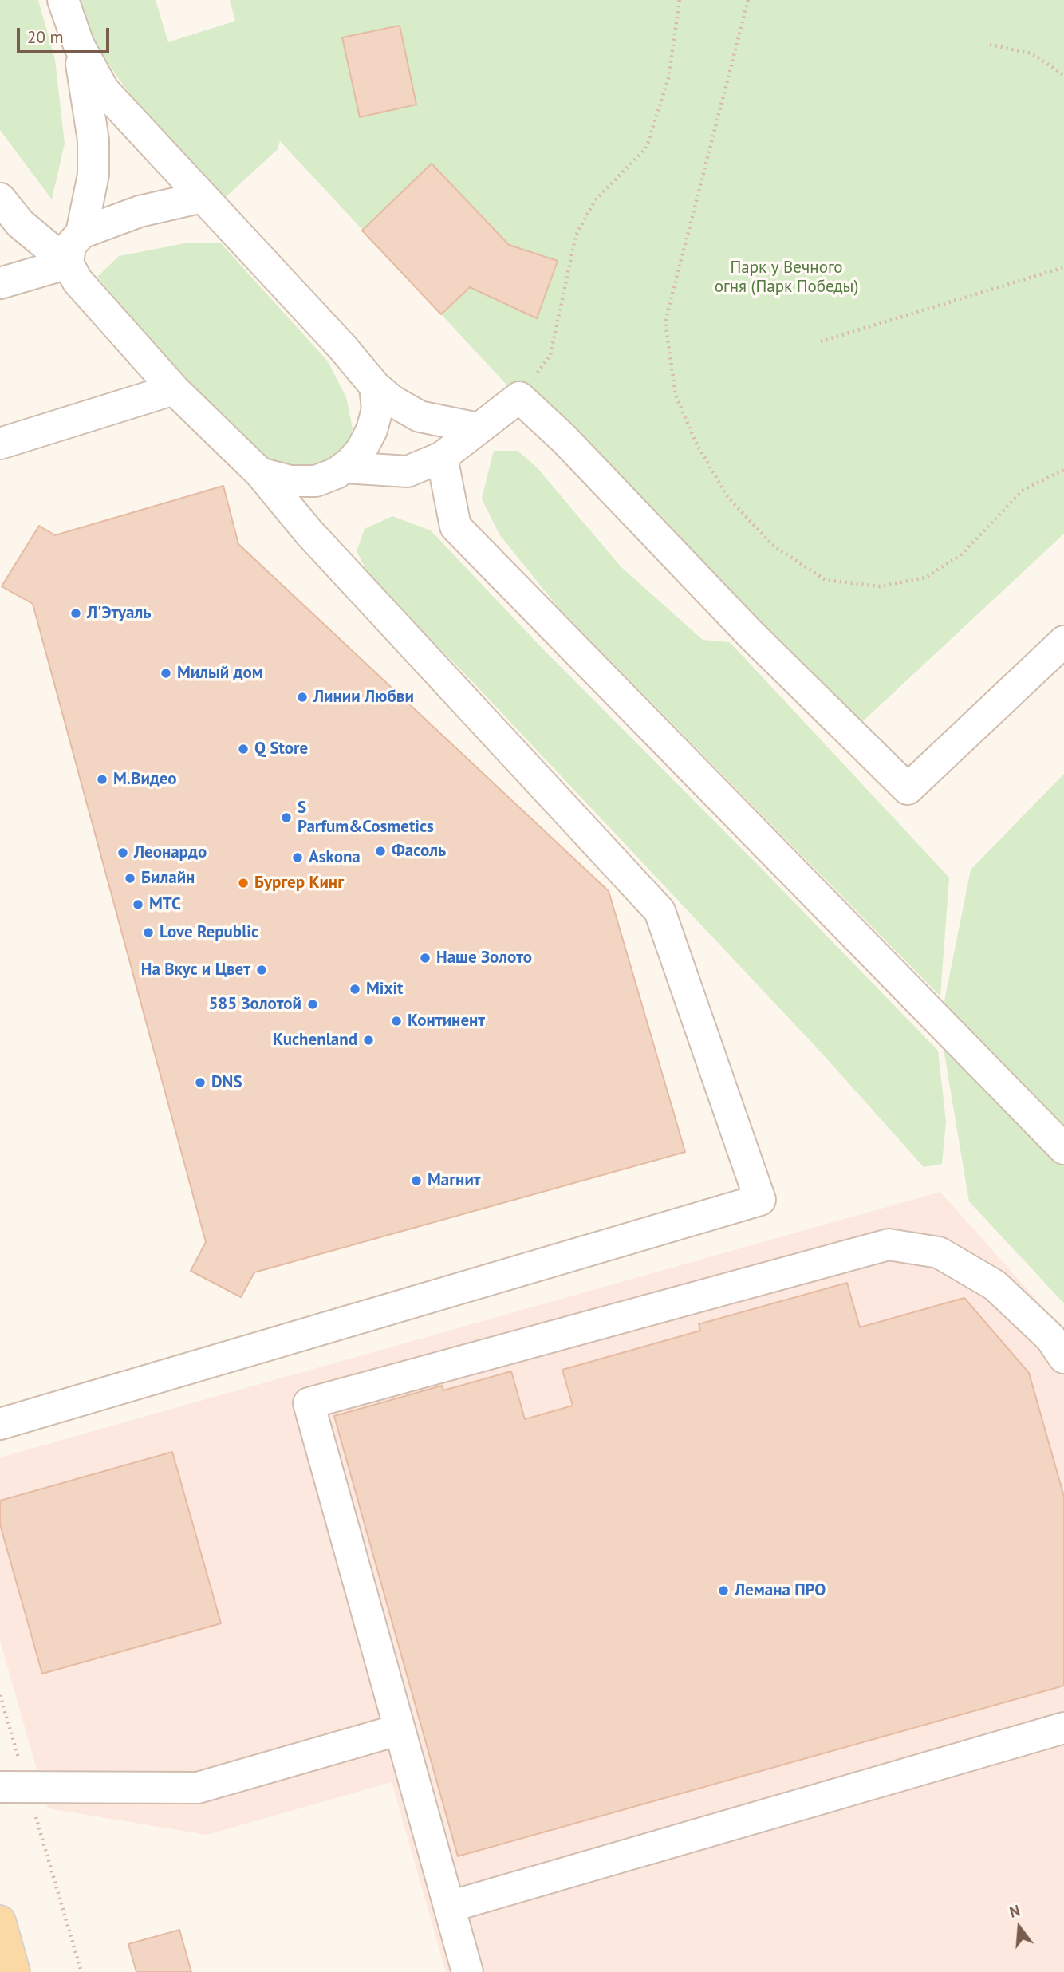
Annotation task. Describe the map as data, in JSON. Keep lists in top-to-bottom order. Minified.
{"parks":["Парк у Вечного огня (Парк Победы)"],"places":["Л'Этуаль","Милый дом","Линии Любви","Q Store","М.Видео","S Parfum&Cosmetics","Фасоль","Леонардо","Askona","Билайн","Бургер Кинг","МТС","Love Republic","Наше Золото","На Вкус и Цвет","Mixit","585 Золотой","Континент","Kuchenland","DNS","Магнит","Лемана ПРО"],"scale_bar":"20 m","north":"top"}
